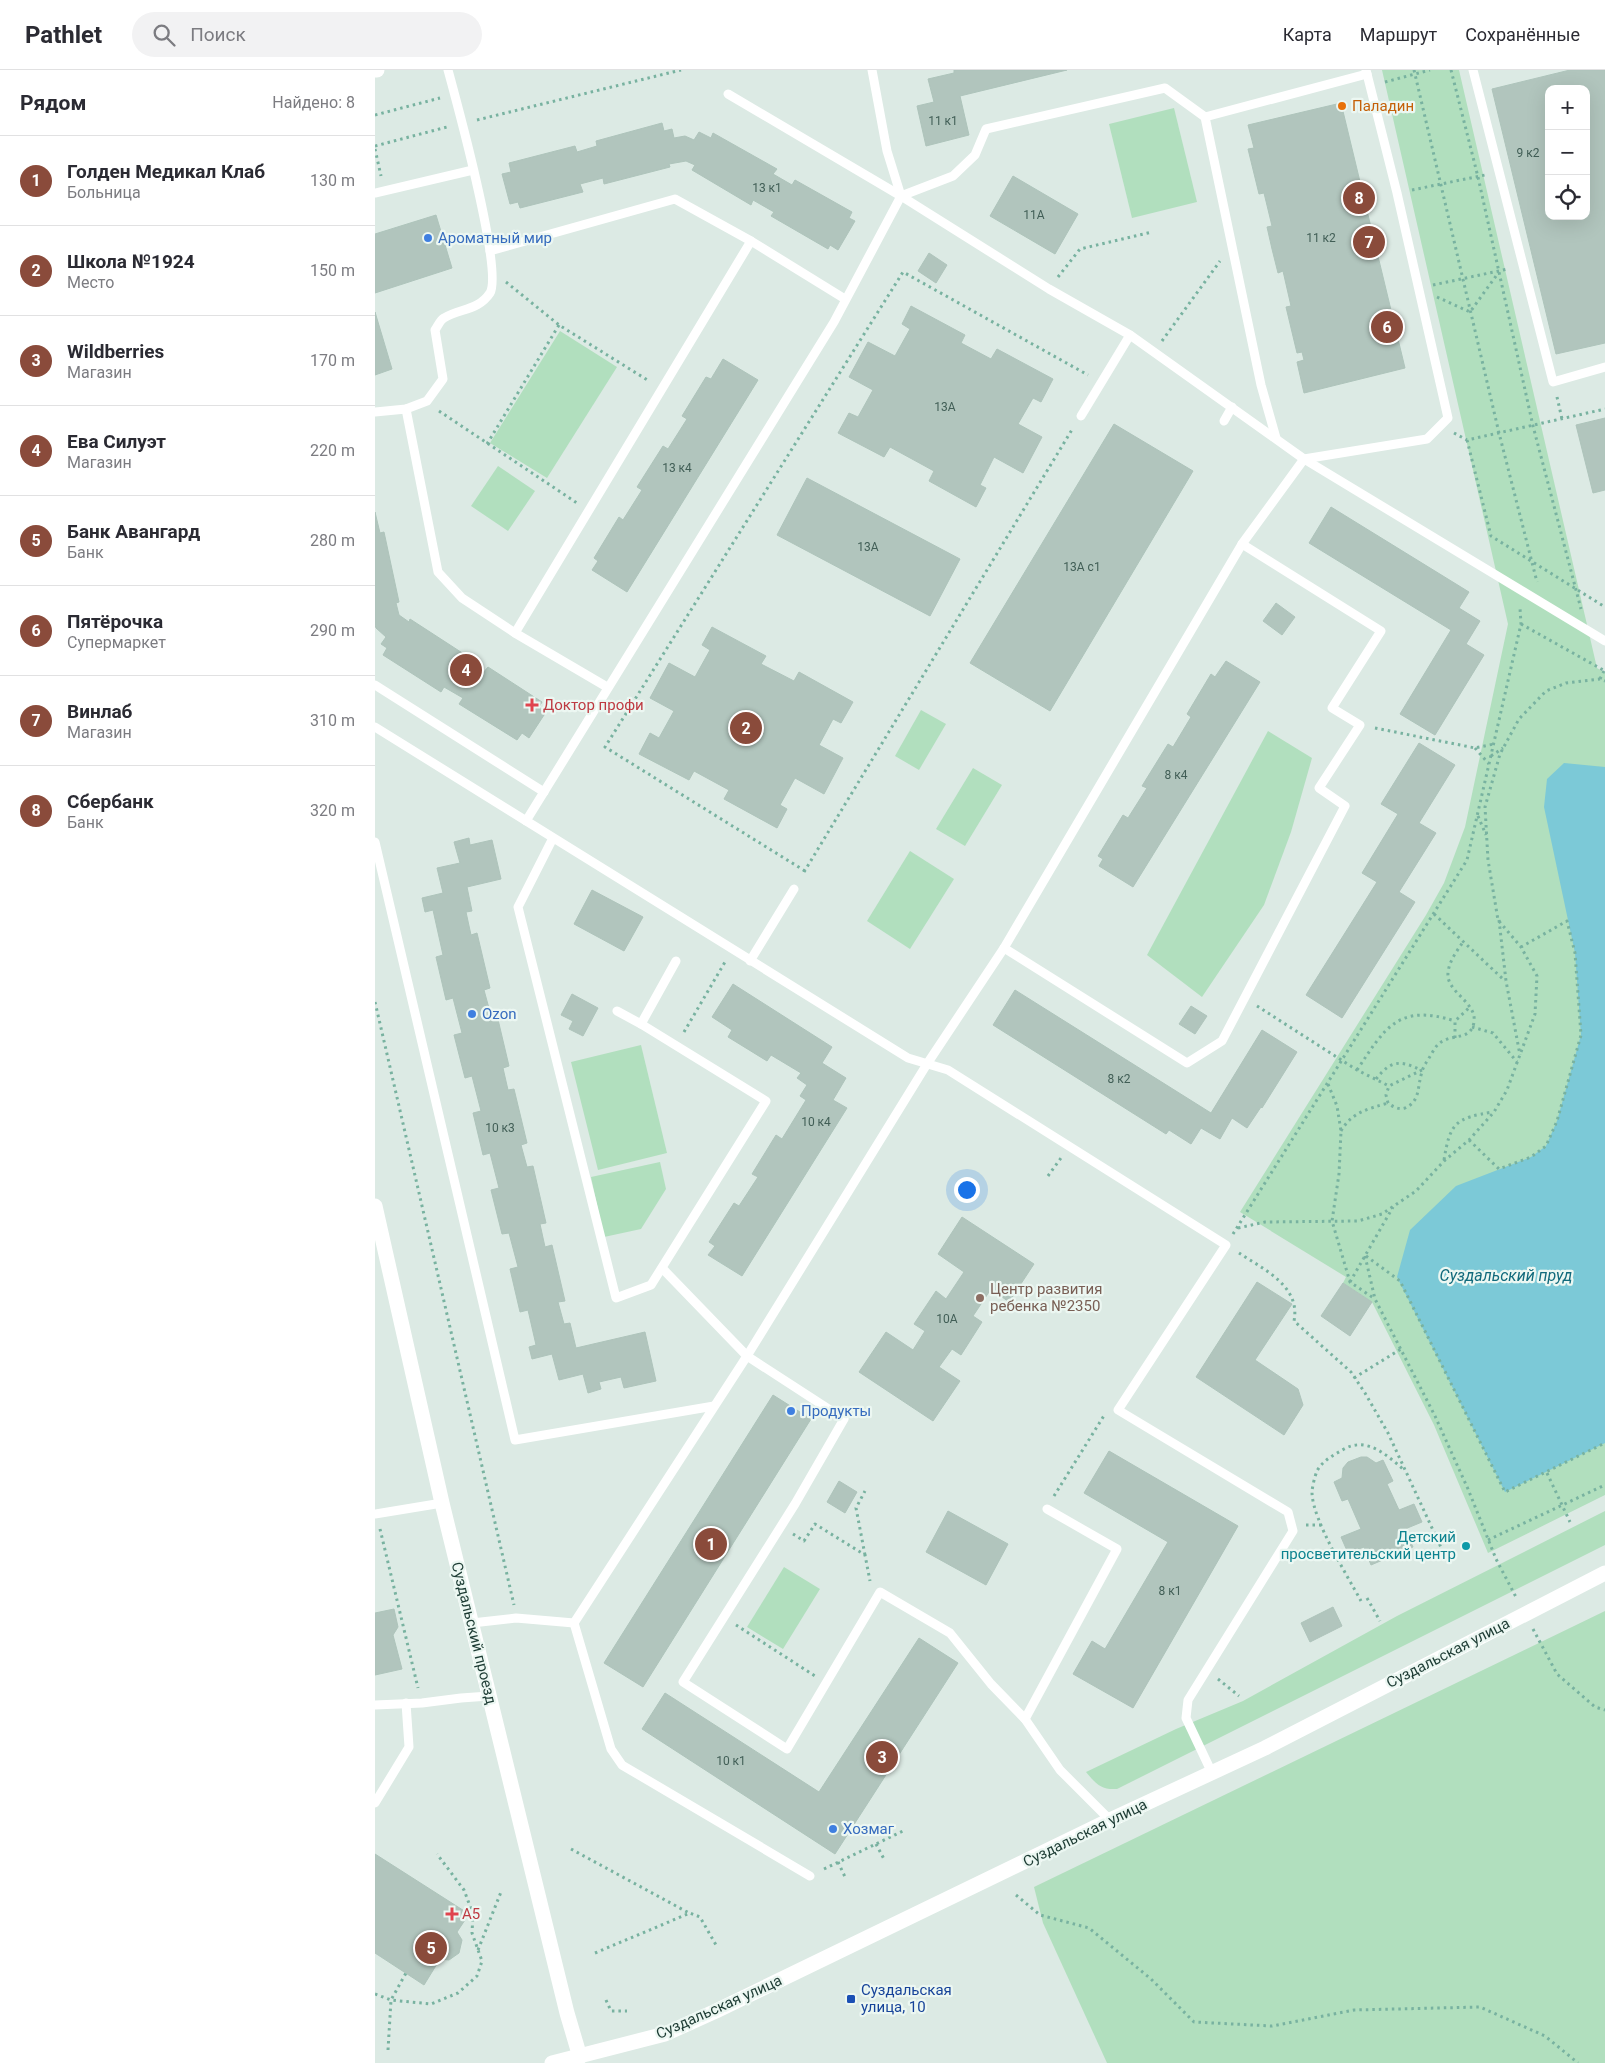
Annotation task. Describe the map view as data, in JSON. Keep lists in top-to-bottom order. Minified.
{"streets":{"street":["Суздальский проезд","Суздальская улица"]},"crossings":[["Суздальский проезд","Суздальская улица"]],"water":["Суздальский пруд"],"places":{"other":["Паладин","Ароматный мир","Ozon","Центр развития ребенка №2350","Продукты","Детский просветительский центр","Хозмаг"],"health":["Доктор профи","А5"],"transit":["Суздальская улица, 10"]},"house_numbers":["11 к1","9 к2","13 к1","11А","11 к2","13А","13 к4","13А","13A c1","8 к4","8 к2","10 к4","10 к3","10А","8 к1","10 к1"],"page":{"header":"Pathlet","search":"Поиск","nav":["Карта","Маршрут","Сохранённые"],"heading":["Рядом","Найдено: 8"],"map_buttons":["+","−"],"list":[{"mark":"1","name":"Голден Медикал Клаб","note":"Больница","value":"130 m"},{"mark":"2","name":"Школа №1924","note":"Место","value":"150 m"},{"mark":"3","name":"Wildberries","note":"Магазин","value":"170 m"},{"mark":"4","name":"Ева Силуэт","note":"Магазин","value":"220 m"},{"mark":"5","name":"Банк Авангард","note":"Банк","value":"280 m"},{"mark":"6","name":"Пятёрочка","note":"Супермаркет","value":"290 m"},{"mark":"7","name":"Винлаб","note":"Магазин","value":"310 m"},{"mark":"8","name":"Сбербанк","note":"Банк","value":"320 m"}],"pins":["8","7","6","4","2","1","3","5"]}}
